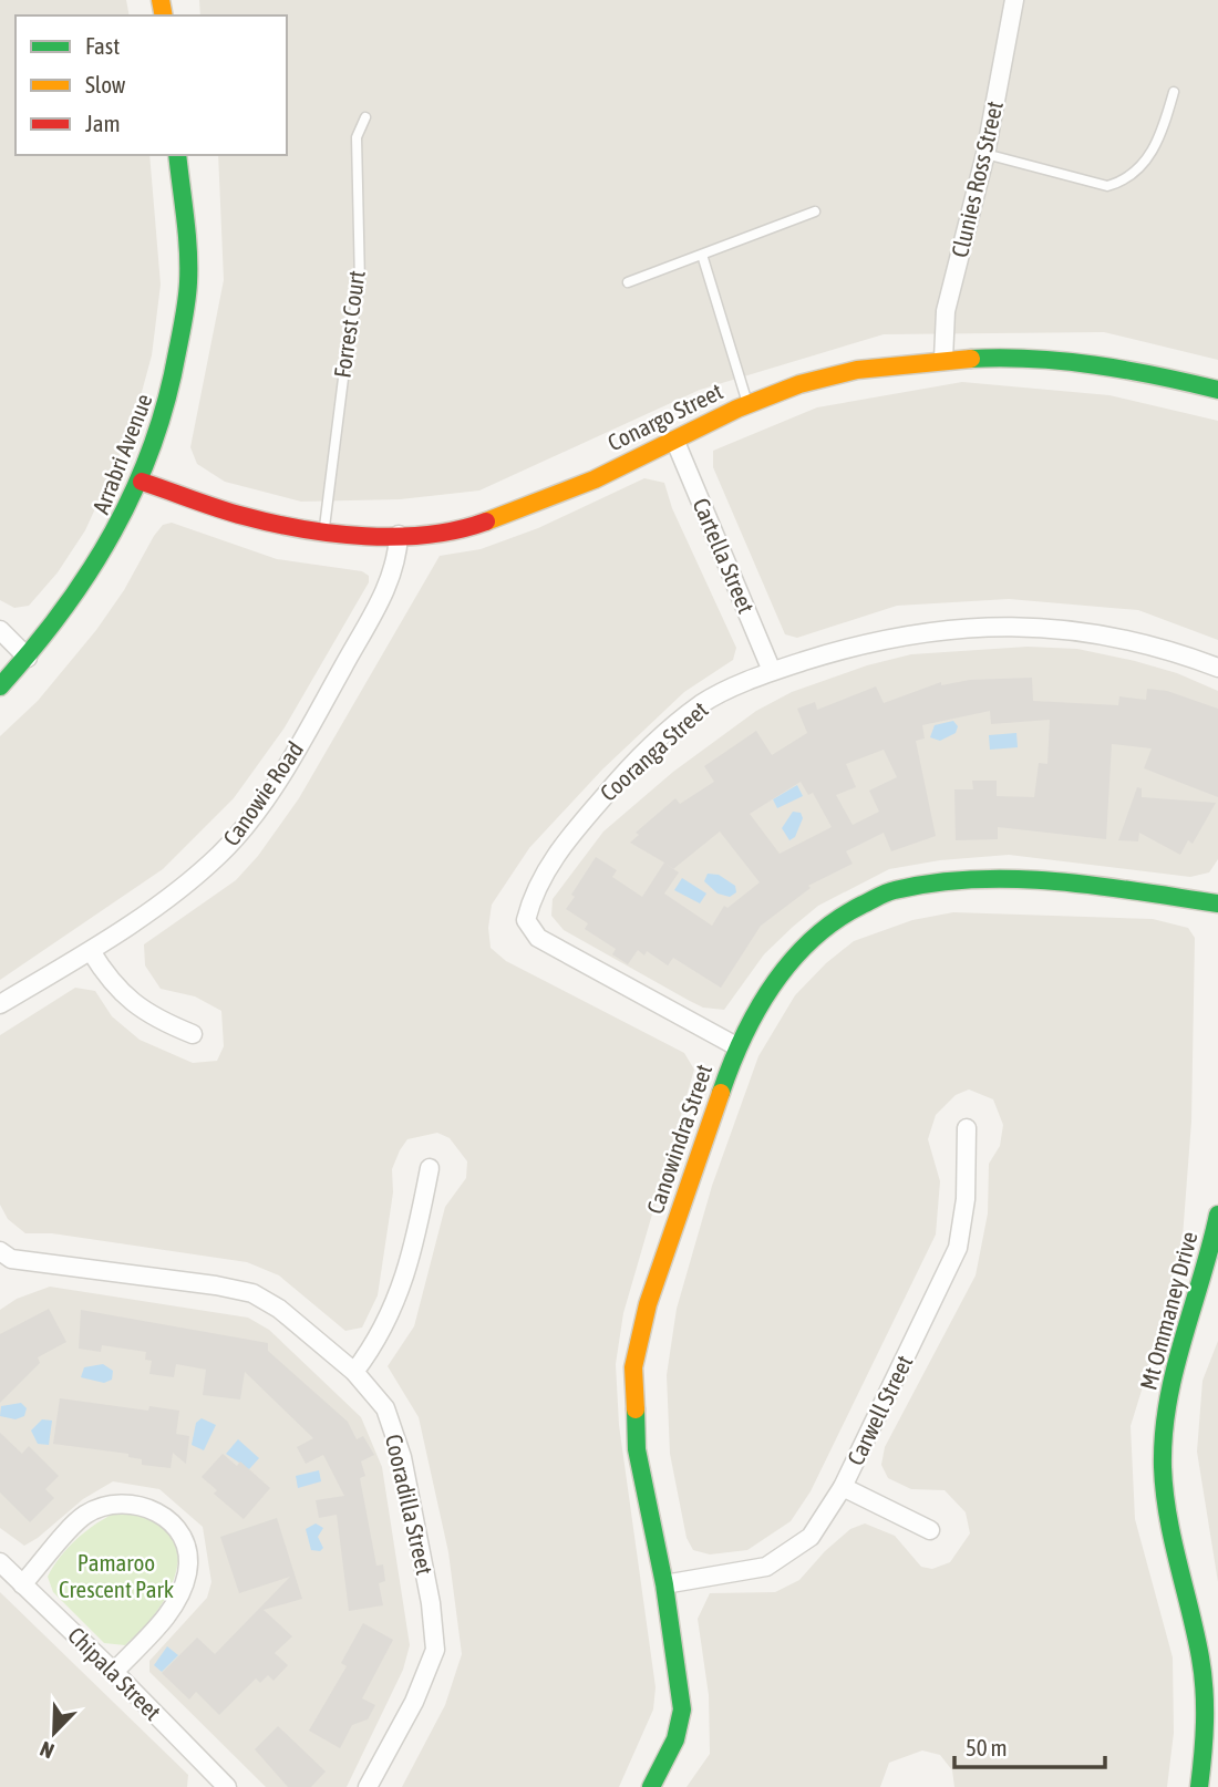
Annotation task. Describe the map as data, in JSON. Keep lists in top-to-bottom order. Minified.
{"streets":{"street":["Clunies Ross Street","Conargo Street","Arrabri Avenue","Cartella Street","Cooranga Street","Canowie Road","Canowindra Street","Mt Ommaney Drive","Carwell Street","Cooradilla Street","Chipala Street"],"lane":["Forrest Court"]},"crossings":[["Clunies Ross Street","Conargo Street"],["Forrest Court","Conargo Street"],["Conargo Street","Arrabri Avenue"],["Conargo Street","Cartella Street"],["Conargo Street","Canowie Road"],["Cartella Street","Cooranga Street"],["Cooranga Street","Canowindra Street"],["Canowindra Street","Carwell Street"]],"parks":["Pamaroo Crescent Park"],"legend":["Fast","Slow","Jam"],"scale_bar":"50 m","north":"bottom left"}
